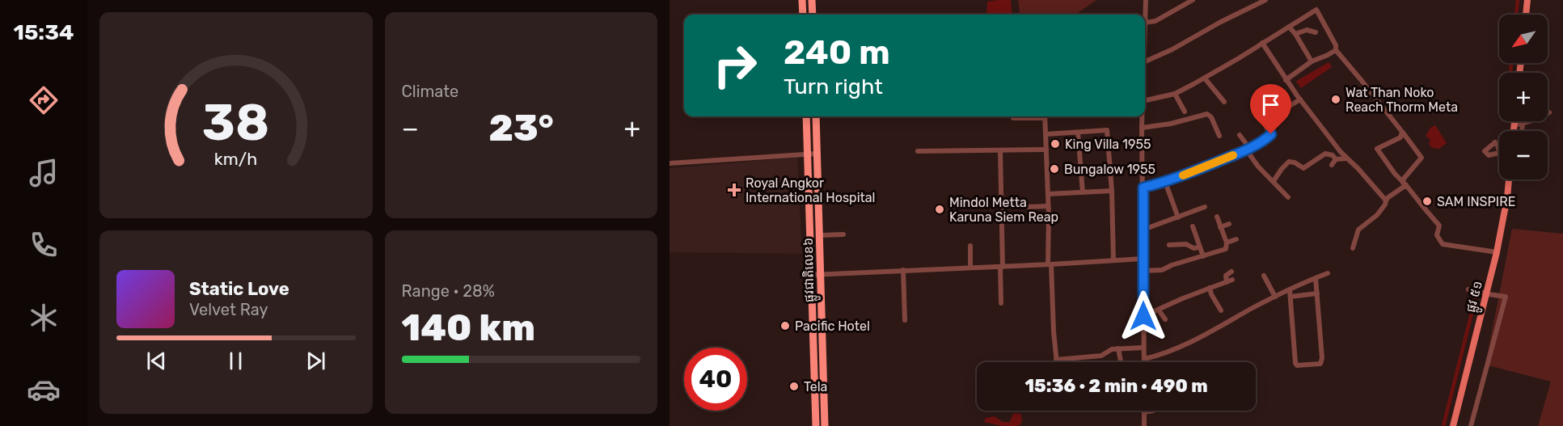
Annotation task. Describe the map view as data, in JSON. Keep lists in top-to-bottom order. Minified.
{"streets":{"highway":["ផ្លូវជាតិលេខ៦"],"main road":["ផ្លូវ ៥១"]},"places":{"other":["Wat Than Noko Reach Thorm Meta","King Villa 1955","Bungalow 1955","SAM INSPIRE","Mindol Metta Karuna Siem Reap","Pacific Hotel","Tela"],"health":["Royal Angkor International Hospital"]},"north":"bottom left","page":{"tabs":"15:34","tile":["Climate",["Range · 28%","140 km"]],"map_buttons":["+","−"],"turn":["240 m","Turn right"],"heat":["−","23°","+"],"song":["Static Love","Velvet Ray"],"limit":"40","trip":"15:36 · 2 min · 490 m","gauge":["38","km/h"]}}
